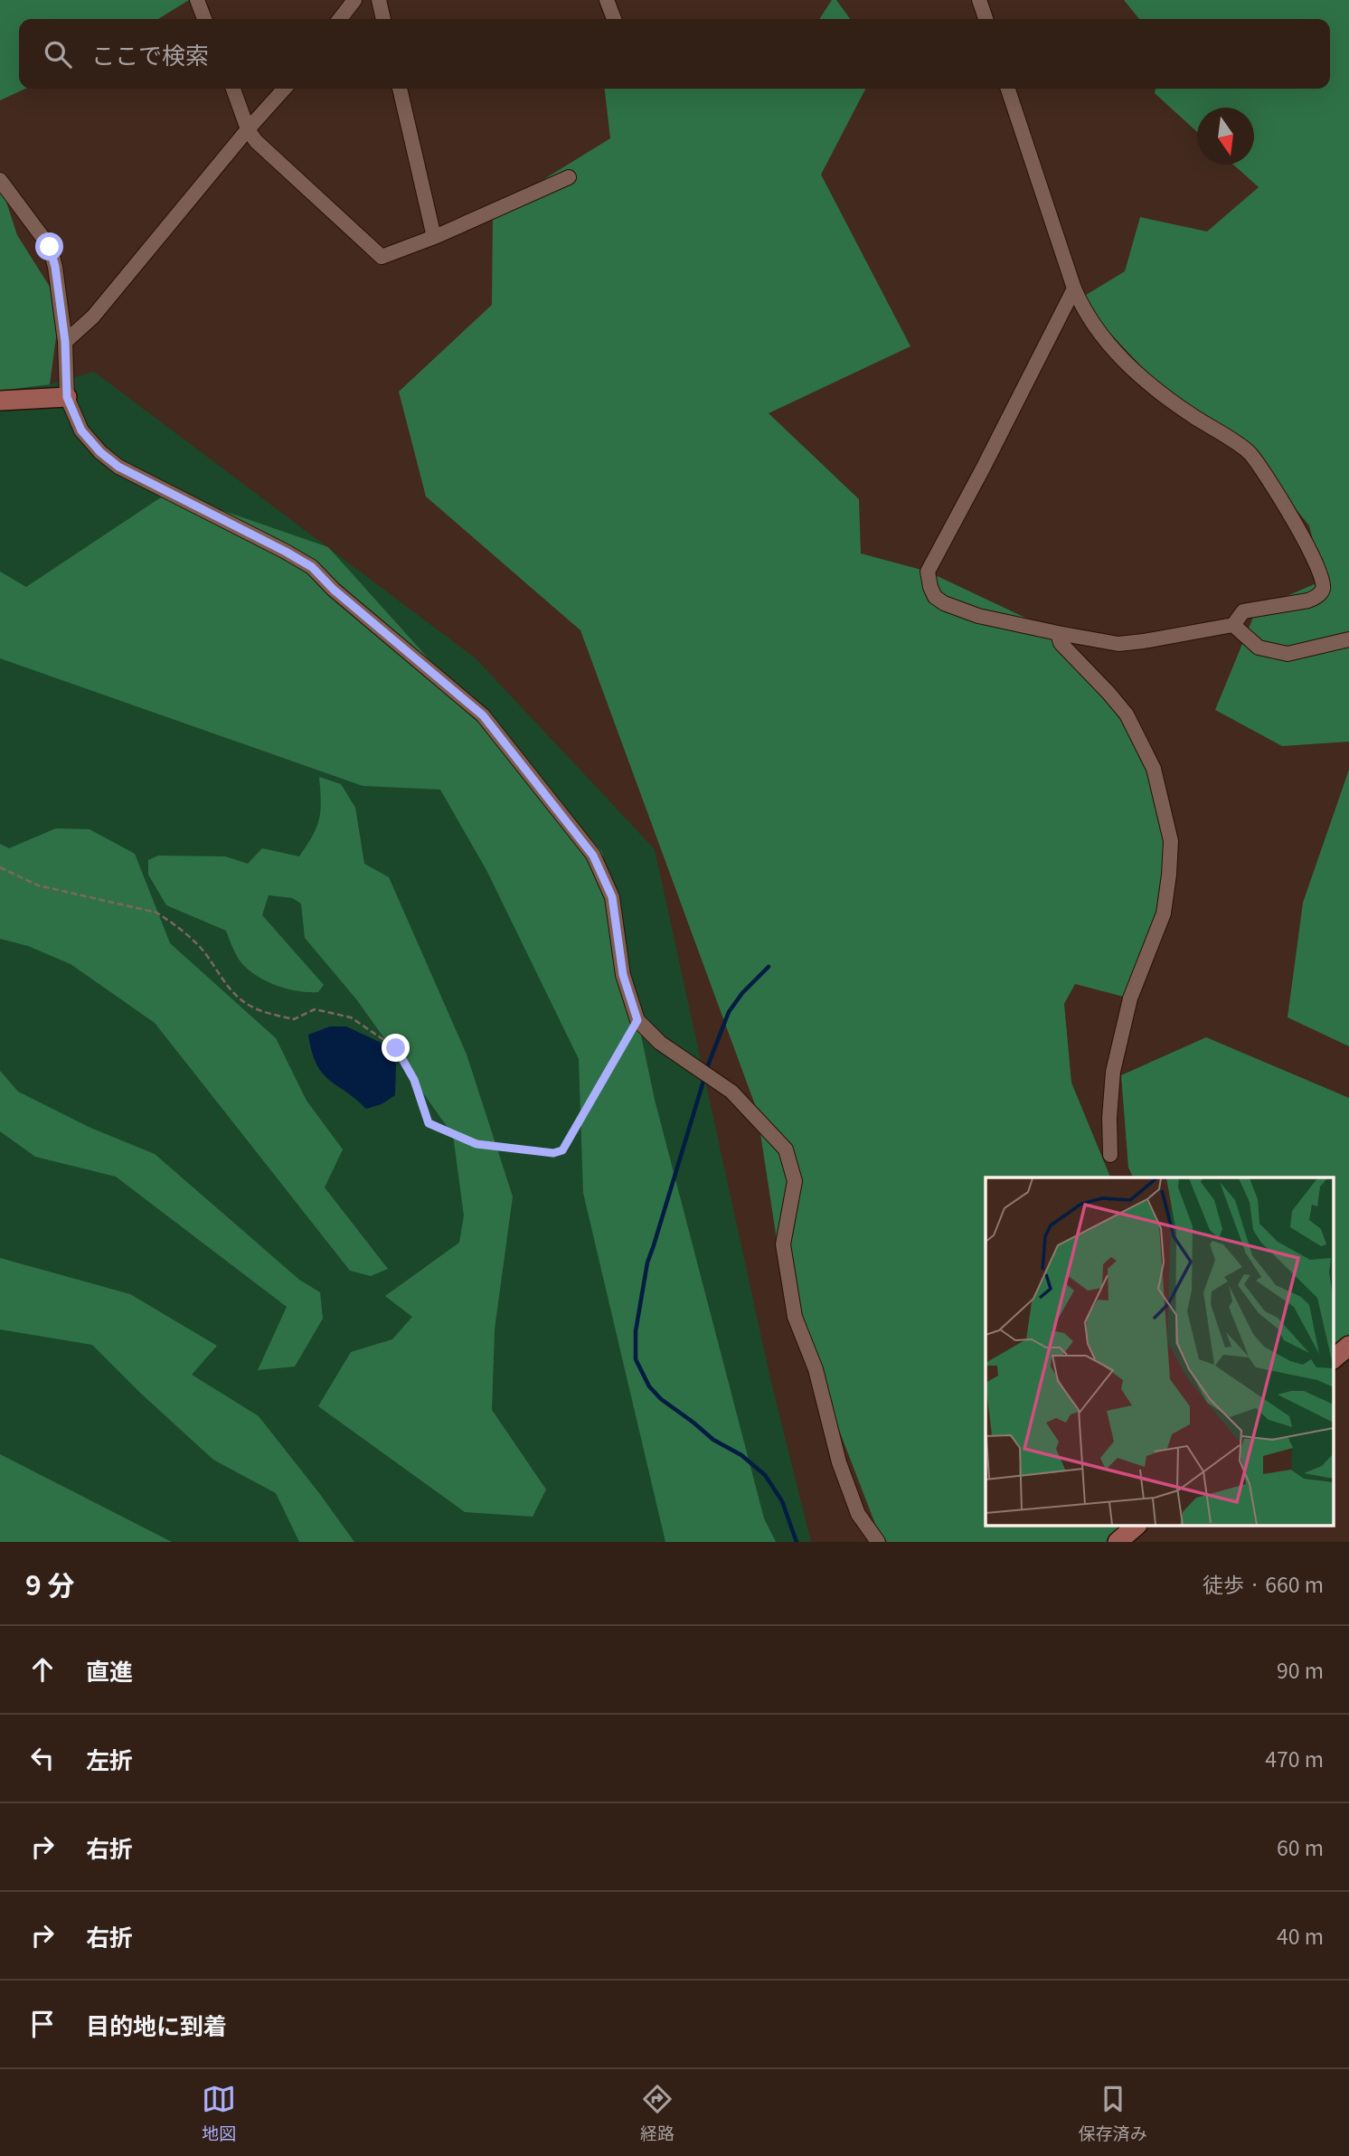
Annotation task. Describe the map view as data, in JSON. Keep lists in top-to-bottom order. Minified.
{"north":"bottom","page":{"search":"ここで検索","heading":["9 分","徒歩 · 660 m"],"list":[["直進","90 m"],["左折","470 m"],["右折","60 m"],["右折","40 m"],"目的地に到着"],"nav":["地図","経路","保存済み"]}}
